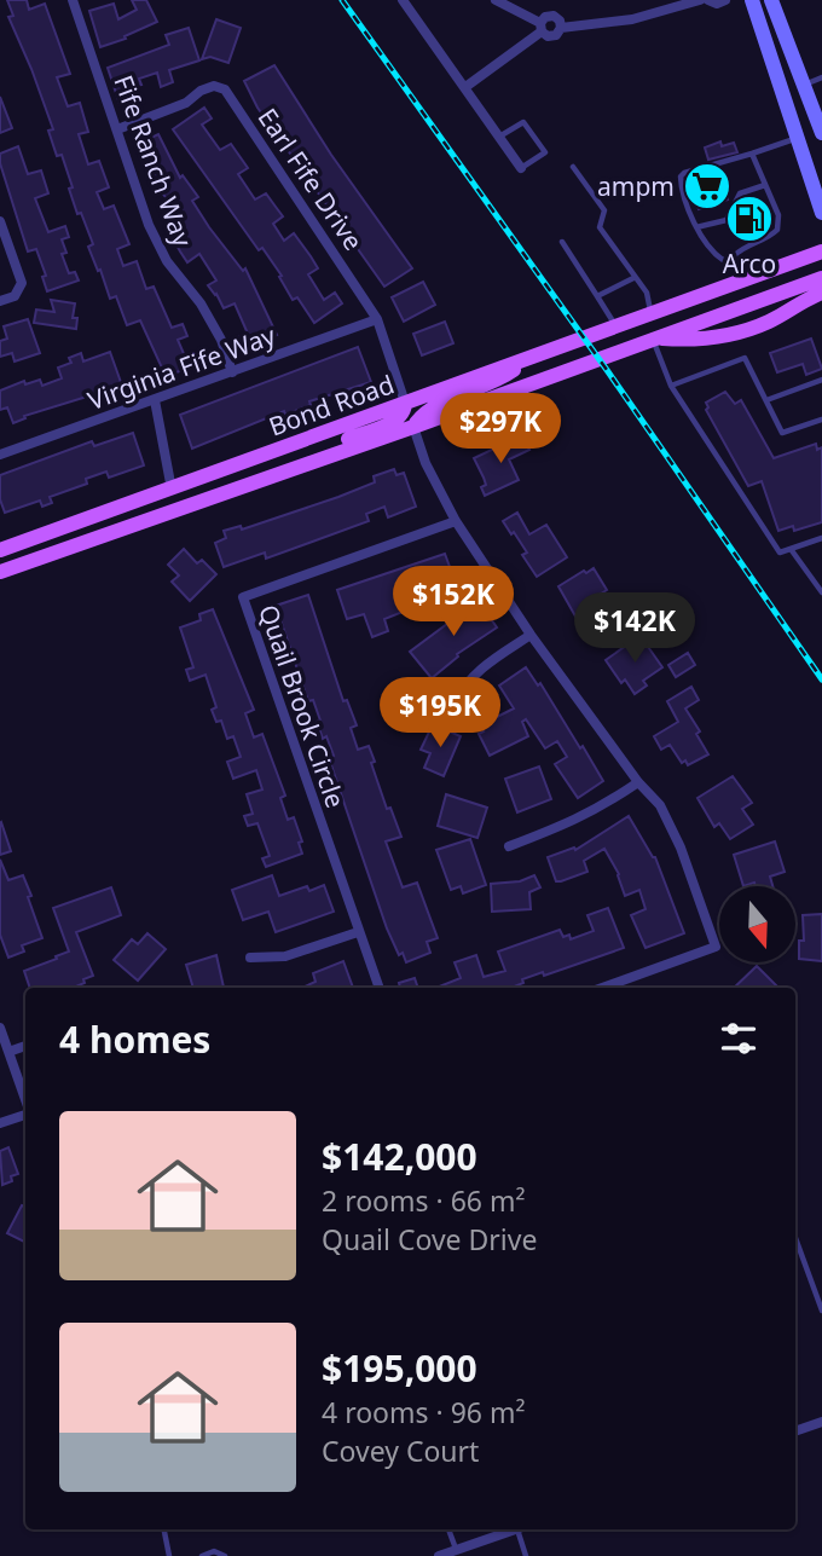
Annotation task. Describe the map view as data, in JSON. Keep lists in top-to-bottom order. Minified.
{"streets":{"main road":["Bond Road"],"street":["Fife Ranch Way","Earl Fife Drive","Virginia Fife Way","Quail Brook Circle"]},"crossings":[["Fife Ranch Way","Earl Fife Drive"],["Fife Ranch Way","Virginia Fife Way"],["Earl Fife Drive","Virginia Fife Way"],["Earl Fife Drive","Bond Road"]],"places":{"supermarket":["ampm"],"fuel station":["Arco"]},"north":"bottom","page":{"price":["$297K","$152K","$142K","$195K"],"heading":"4 homes","list":[{"name":"$142,000","note":"2 rooms · 66 m² · Quail Cove Drive"},{"name":"$195,000","note":"4 rooms · 96 m² · Covey Court"}]}}
